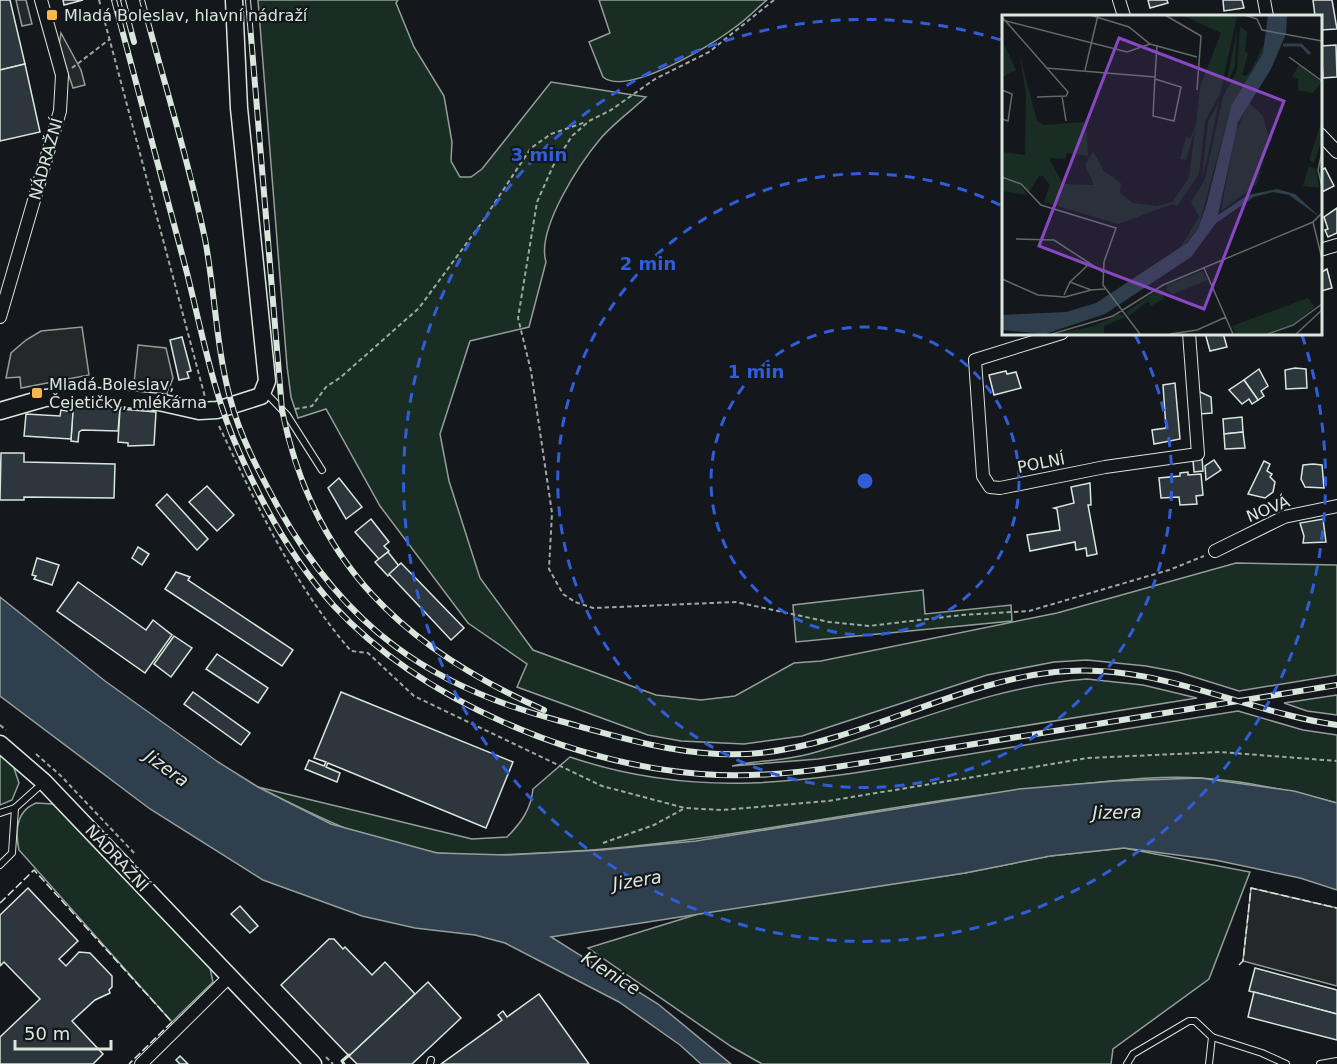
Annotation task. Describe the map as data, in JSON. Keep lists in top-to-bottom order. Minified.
{"streets":{"street":["NÁDRAŽNÍ","POLNÍ","NOVÁ"]},"water":["Jizera","Klenice"],"places":{"transit":["Mladá Boleslav, hlavní nádraží","Mladá Boleslav, Čejetičky, mlékárna"]},"scale_bar":"50 m","rings":["3 min","2 min","1 min"]}
